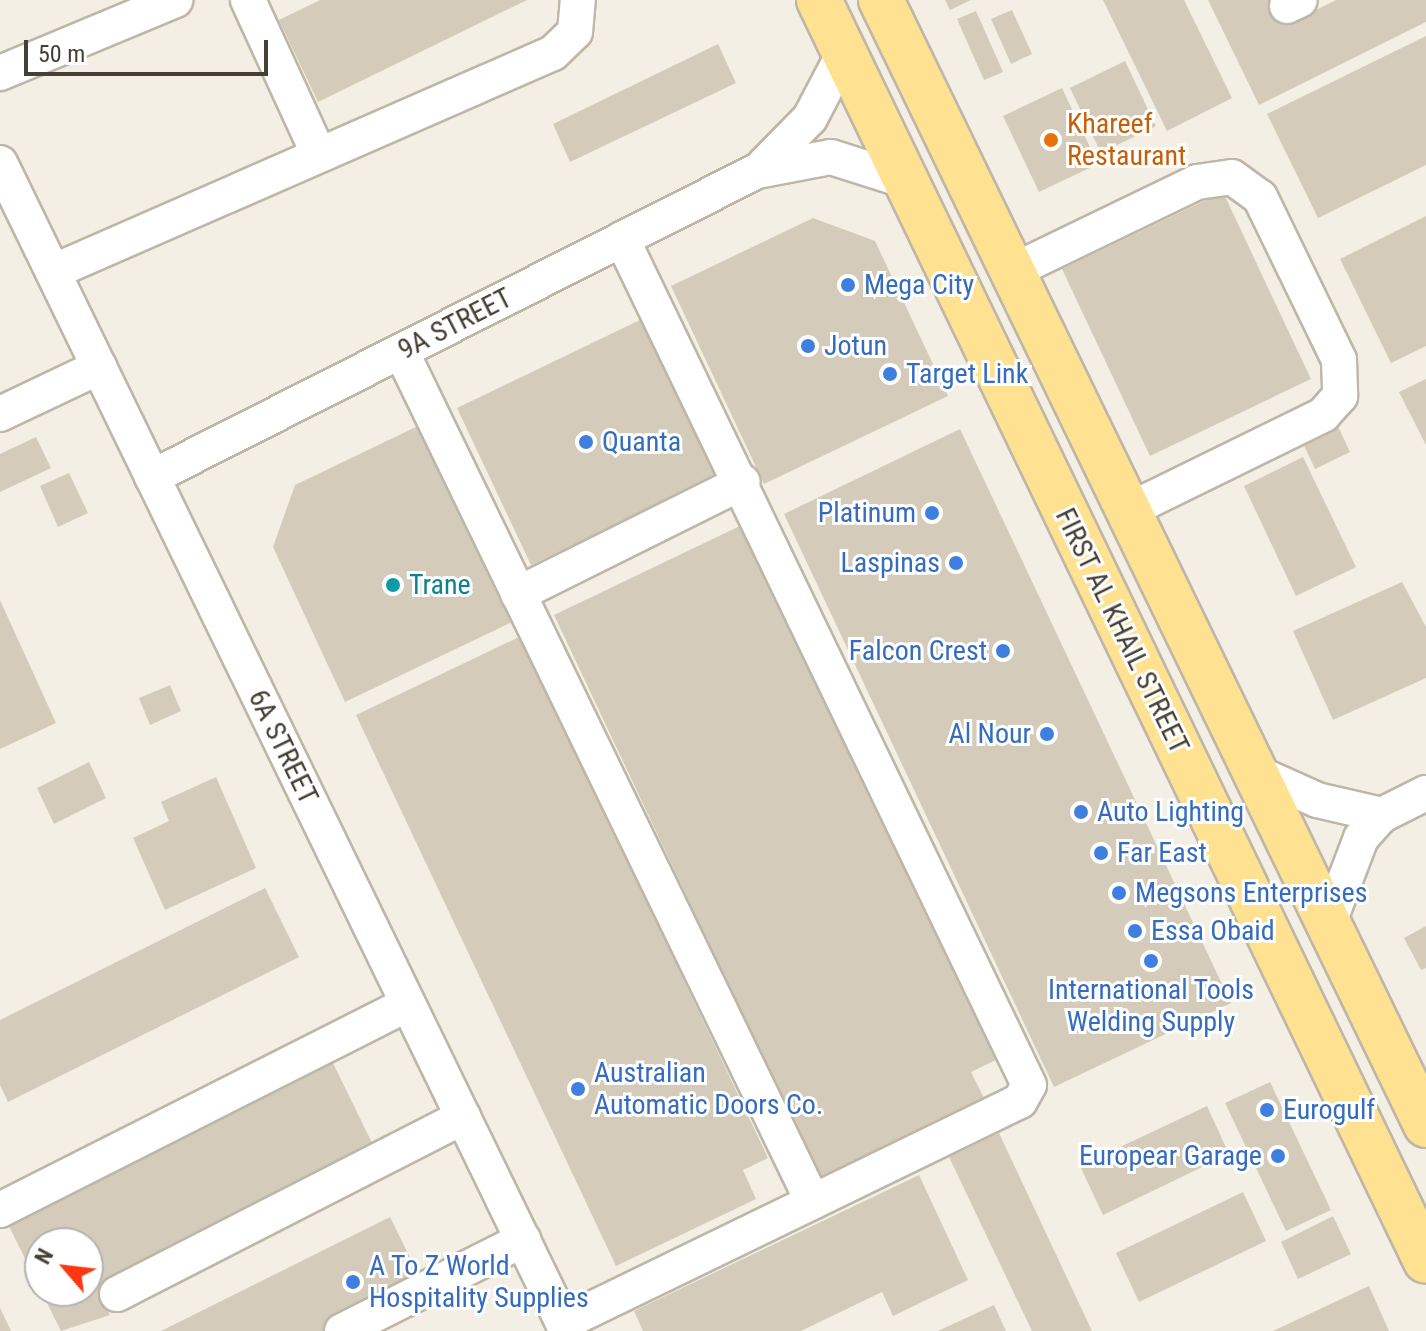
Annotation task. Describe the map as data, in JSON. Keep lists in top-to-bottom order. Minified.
{"streets":{"main road":["FIRST AL KHAIL STREET"],"lane":["9A STREET","6A STREET"]},"crossings":[["9A STREET","FIRST AL KHAIL STREET"],["9A STREET","6A STREET"]],"places":["Khareef Restaurant","Mega City","Jotun","Target Link","Quanta","Platinum","Laspinas","Trane","Falcon Crest","Al Nour","Auto Lighting","Far East","Megsons Enterprises","Essa Obaid","International Tools Welding Supply","Australian Automatic Doors Co.","Eurogulf","Europear Garage","A To Z World Hospitality Supplies"],"scale_bar":"50 m","north":"top left"}
